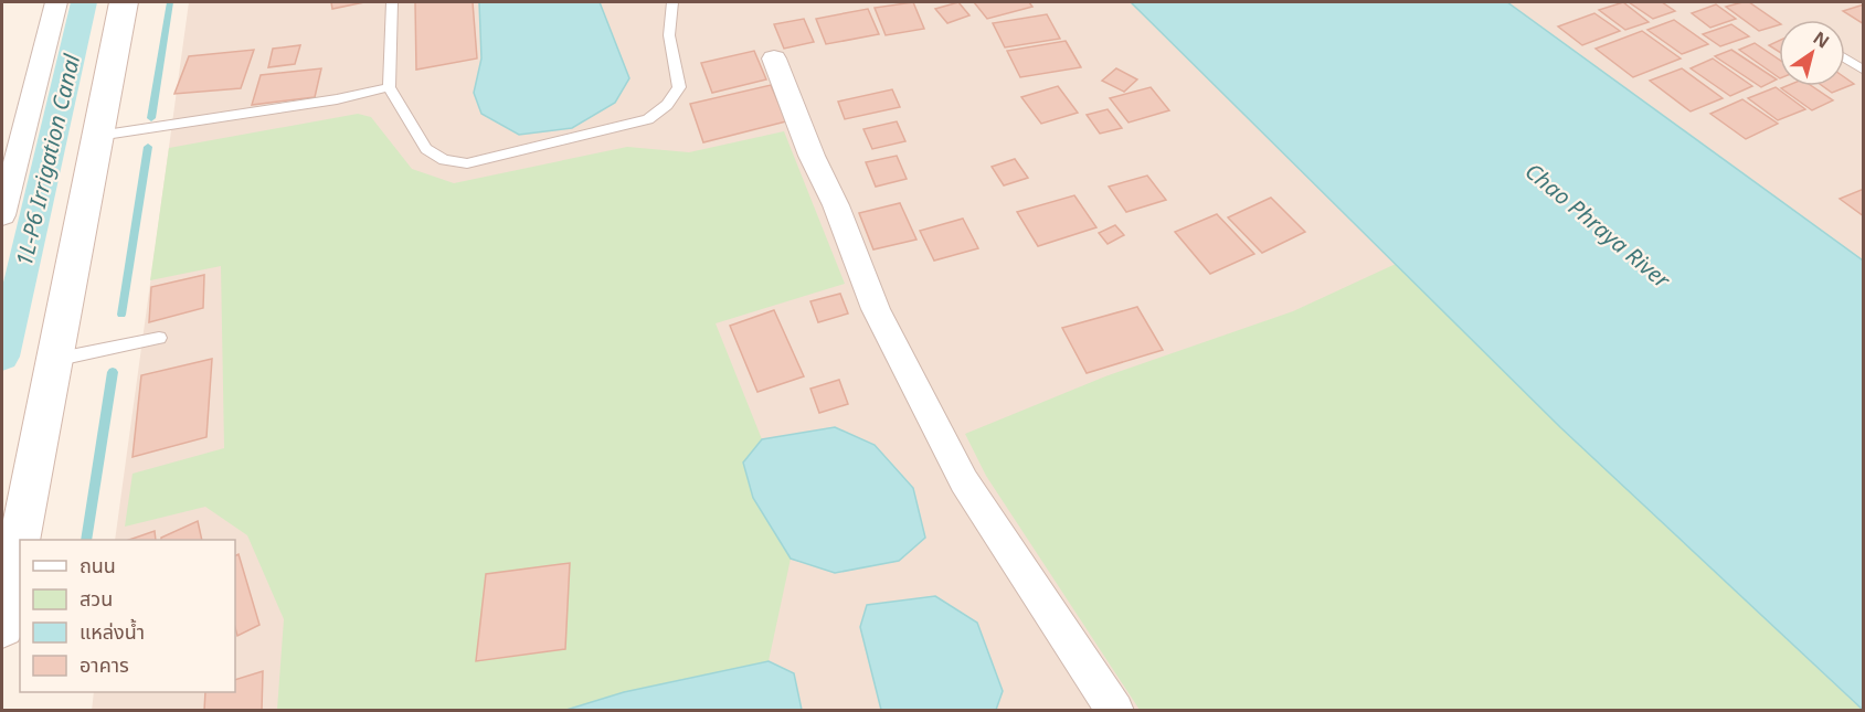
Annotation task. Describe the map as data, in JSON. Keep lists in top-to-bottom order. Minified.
{"water":["1L-P6 Irrigation Canal","Chao Phraya River"],"legend":["ถนน","สวน","แหล่งน้ำ","อาคาร"],"north":"top right"}
